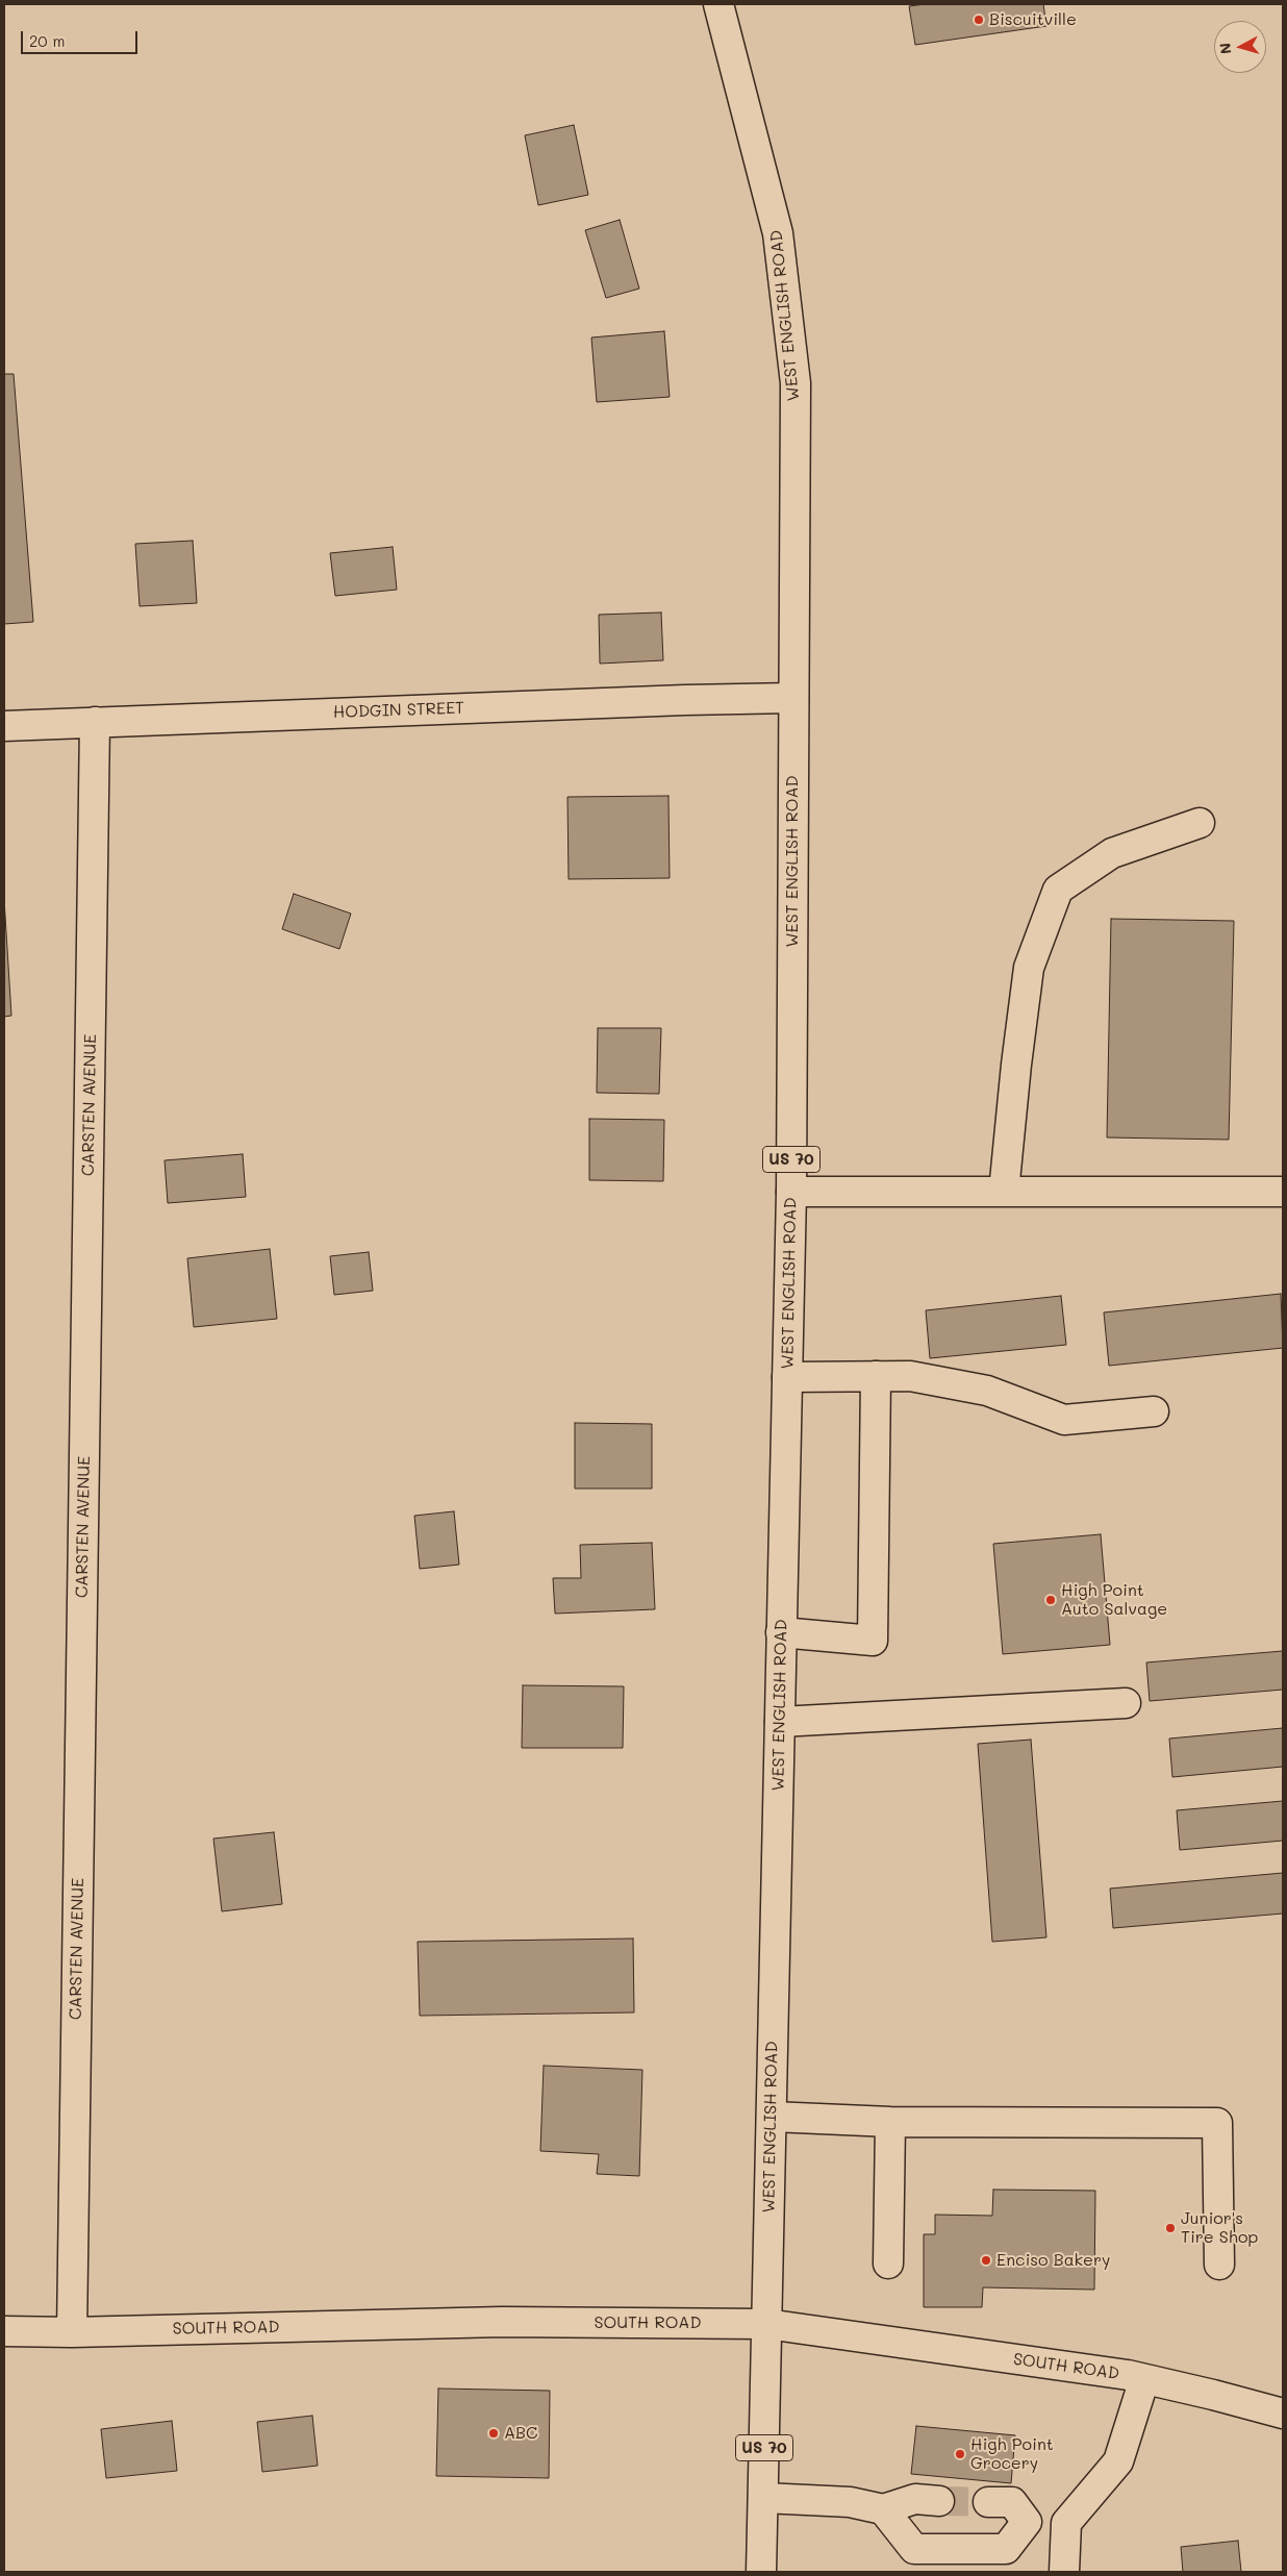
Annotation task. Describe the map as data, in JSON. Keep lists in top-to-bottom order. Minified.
{"streets":{"street":["WEST ENGLISH ROAD","HODGIN STREET","CARSTEN AVENUE","US 70","SOUTH ROAD"]},"crossings":[["WEST ENGLISH ROAD","HODGIN STREET"],["WEST ENGLISH ROAD","SOUTH ROAD"],["HODGIN STREET","CARSTEN AVENUE"],["CARSTEN AVENUE","SOUTH ROAD"]],"places":["Biscuitville","High Point Auto Salvage","Junior's Tire Shop","Enciso Bakery","ABC","High Point Grocery"],"scale_bar":"20 m","north":"left"}
